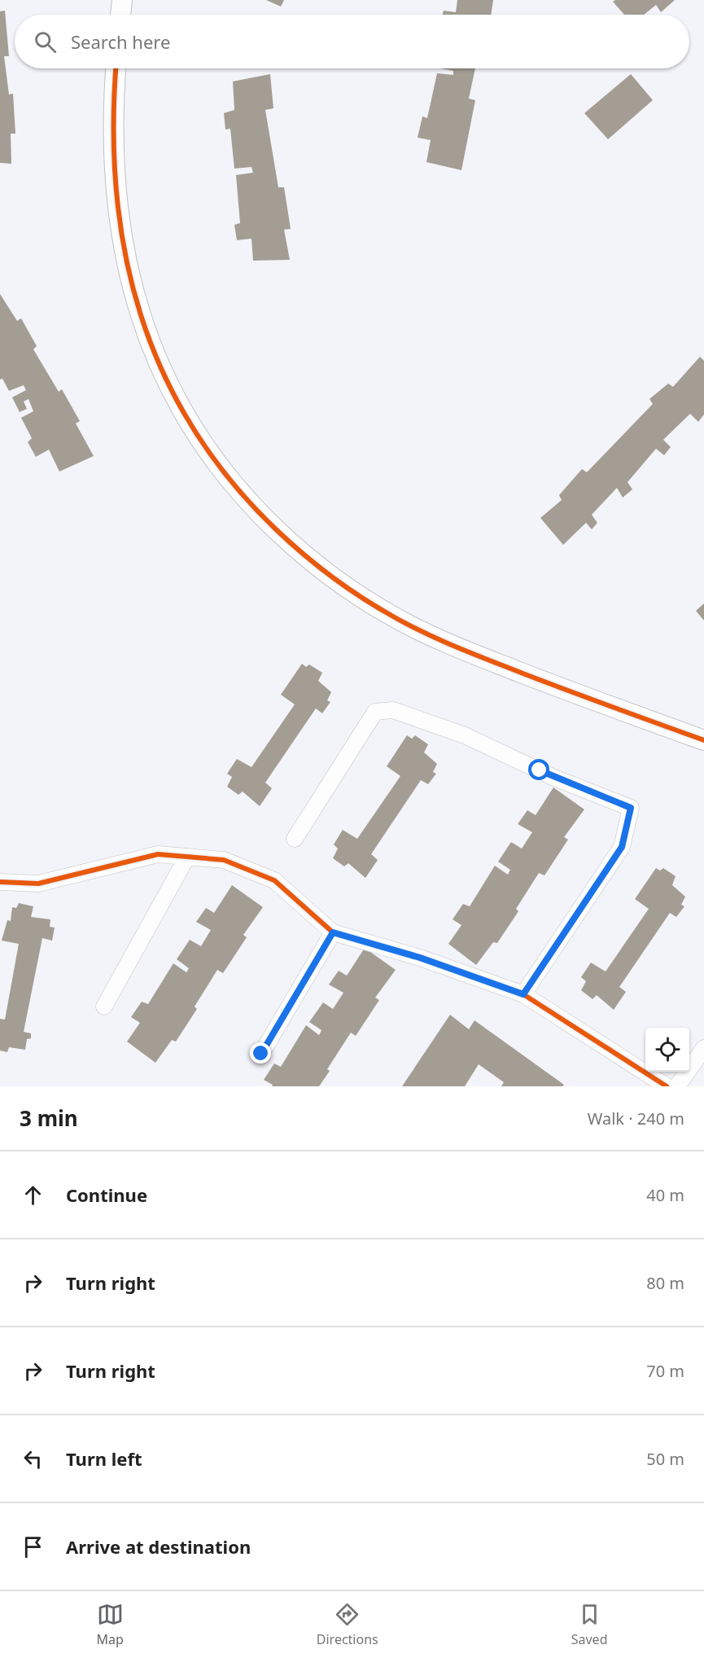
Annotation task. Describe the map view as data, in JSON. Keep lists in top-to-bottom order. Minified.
{"page":{"search":"Search here","heading":["3 min","Walk · 240 m"],"list":[["Continue","40 m"],["Turn right","80 m"],["Turn right","70 m"],["Turn left","50 m"],"Arrive at destination"],"nav":["Map","Directions","Saved"]}}
